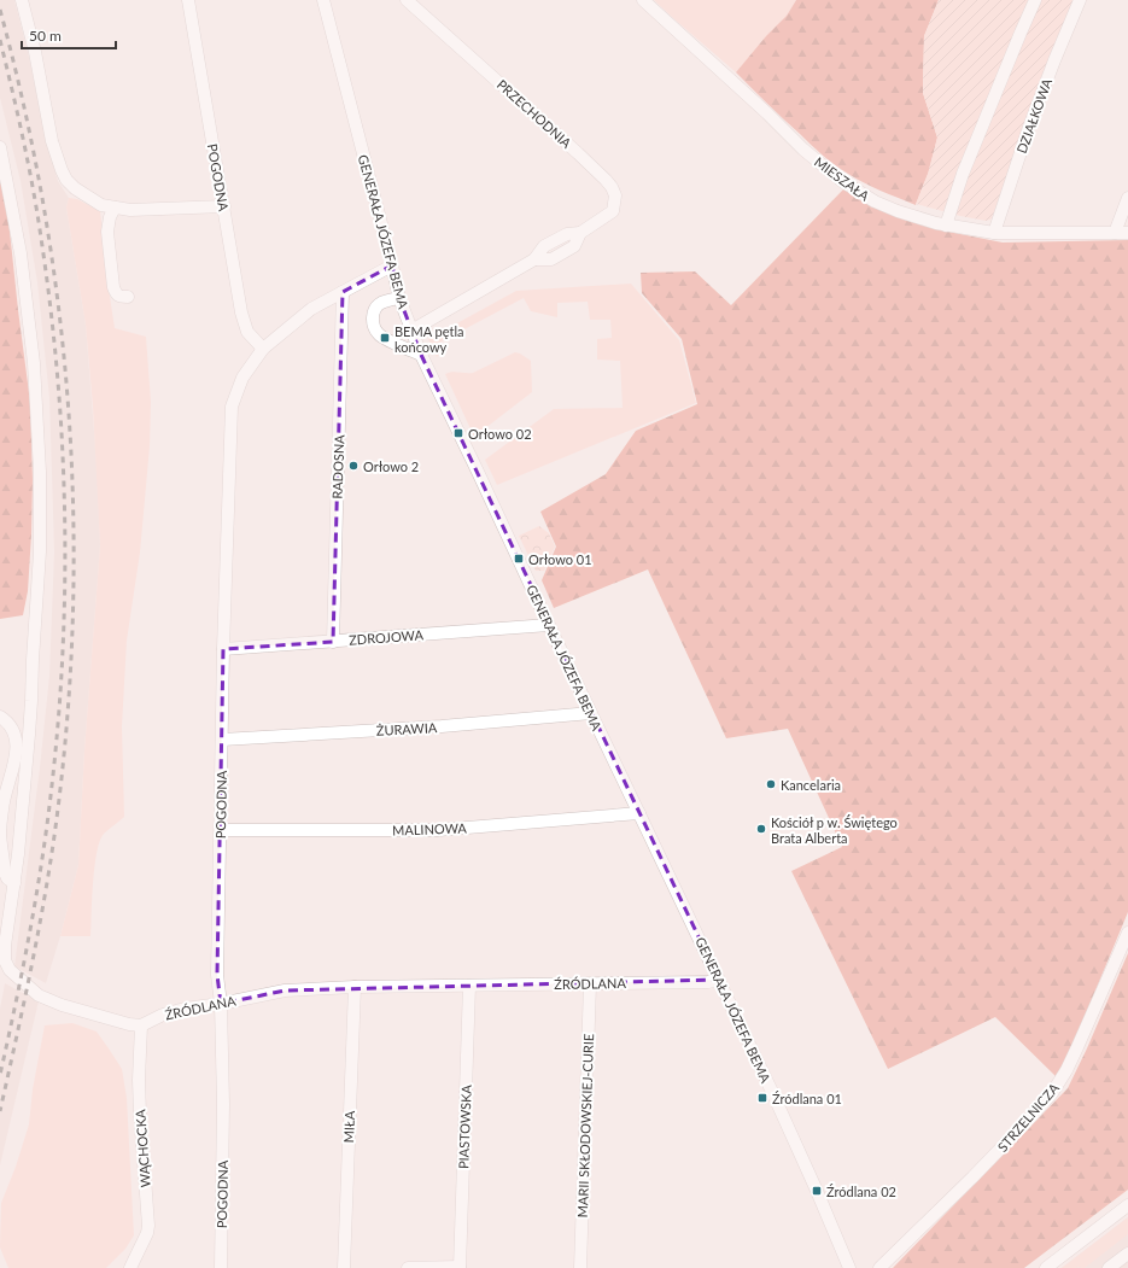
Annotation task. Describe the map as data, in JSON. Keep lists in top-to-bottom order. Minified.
{"streets":{"street":["PRZECHODNIA","DZIAŁKOWA","POGODNA","MIESZAŁA","GENERAŁA JÓZEFA BEMA","RADOSNA","ZDROJOWA","ŻURAWIA","MALINOWA","ŹRÓDLANA","STRZELNICZA","MARII SKŁODOWSKIEJ-CURIE","MIŁA","PIASTOWSKA","WĄCHOCKA"]},"crossings":[["PRZECHODNIA","GENERAŁA JÓZEFA BEMA"],["DZIAŁKOWA","MIESZAŁA"],["POGODNA","GENERAŁA JÓZEFA BEMA"],["POGODNA","RADOSNA"],["POGODNA","ZDROJOWA"],["POGODNA","ŻURAWIA"],["POGODNA","MALINOWA"],["POGODNA","ŹRÓDLANA"],["GENERAŁA JÓZEFA BEMA","ZDROJOWA"],["GENERAŁA JÓZEFA BEMA","ŻURAWIA"],["GENERAŁA JÓZEFA BEMA","MALINOWA"],["GENERAŁA JÓZEFA BEMA","ŹRÓDLANA"],["RADOSNA","ZDROJOWA"],["ŹRÓDLANA","MARII SKŁODOWSKIEJ-CURIE"],["ŹRÓDLANA","MIŁA"],["ŹRÓDLANA","PIASTOWSKA"],["ŹRÓDLANA","WĄCHOCKA"]],"places":{"transit":["BEMA pętla końcowy","Orłowo 02","Orłowo 01","Źródlana 01","Źródlana 02"],"other":["Orłowo 2","Kancelaria","Kościół p w. Świętego Brata Alberta"]},"scale_bar":"50 m"}
